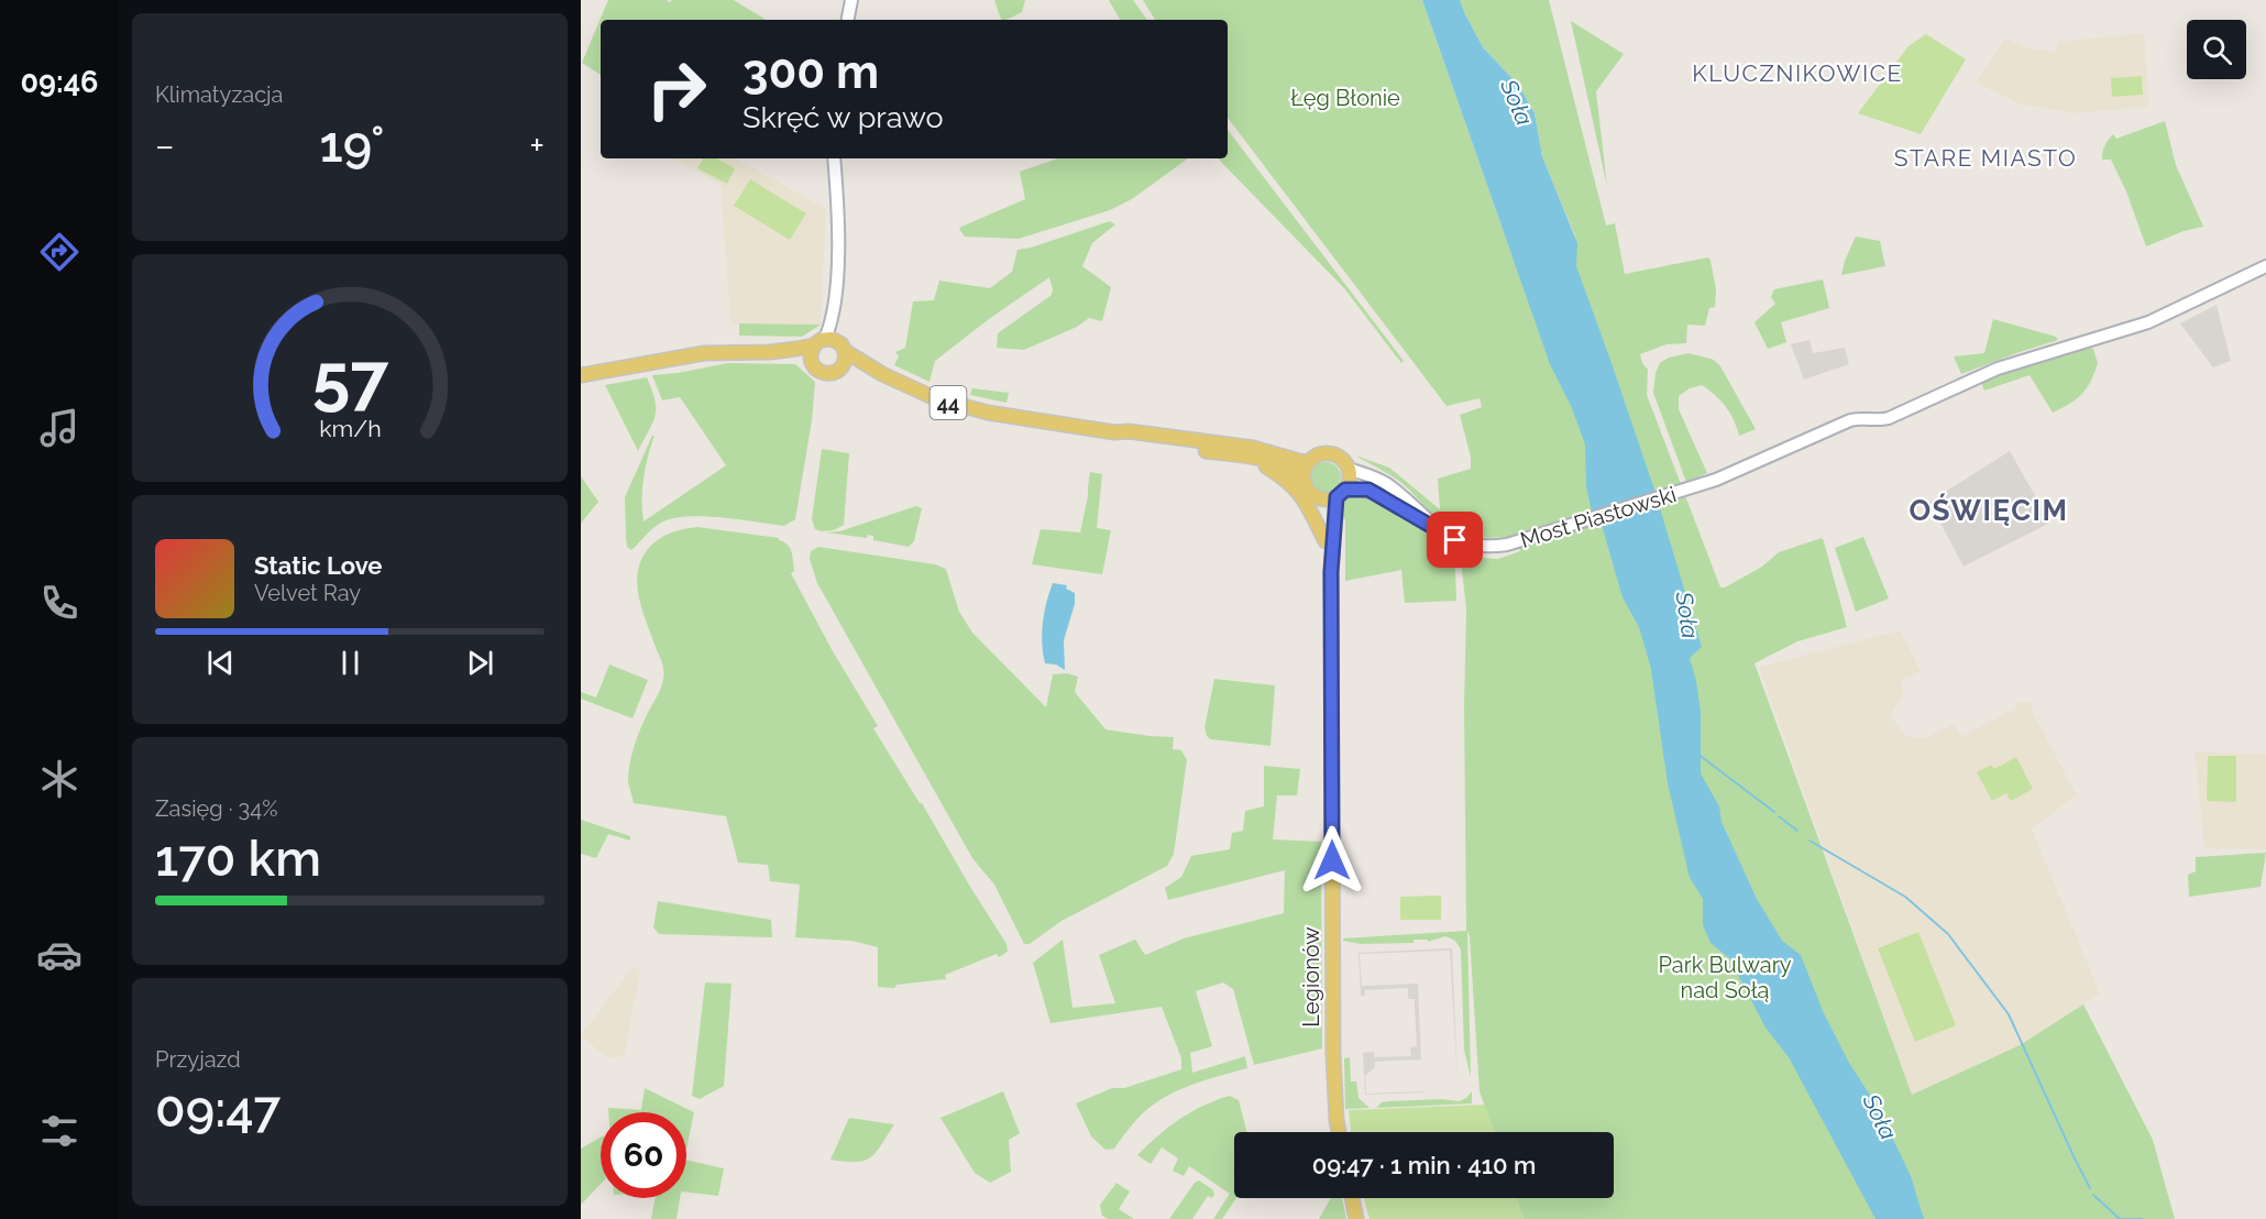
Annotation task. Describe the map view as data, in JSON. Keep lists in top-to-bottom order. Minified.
{"streets":{"main road":["44","Legionów"],"street":["Most Piastowski"]},"crossings":[["44","Legionów"]],"districts":["KLUCZNIKOWICE","STARE MIASTO","OŚWIĘCIM"],"water":["Soła"],"parks":["Łęg Błonie","Park Bulwary nad Sołą"],"page":{"tabs":"09:46","tile":["Klimatyzacja",["Zasięg · 34%","170 km"],["Przyjazd","09:47"]],"turn":["300 m","Skręć w prawo"],"heat":["−","19°","+"],"song":["Static Love","Velvet Ray"],"limit":"60","trip":"09:47 · 1 min · 410 m","gauge":["57","km/h"]}}
